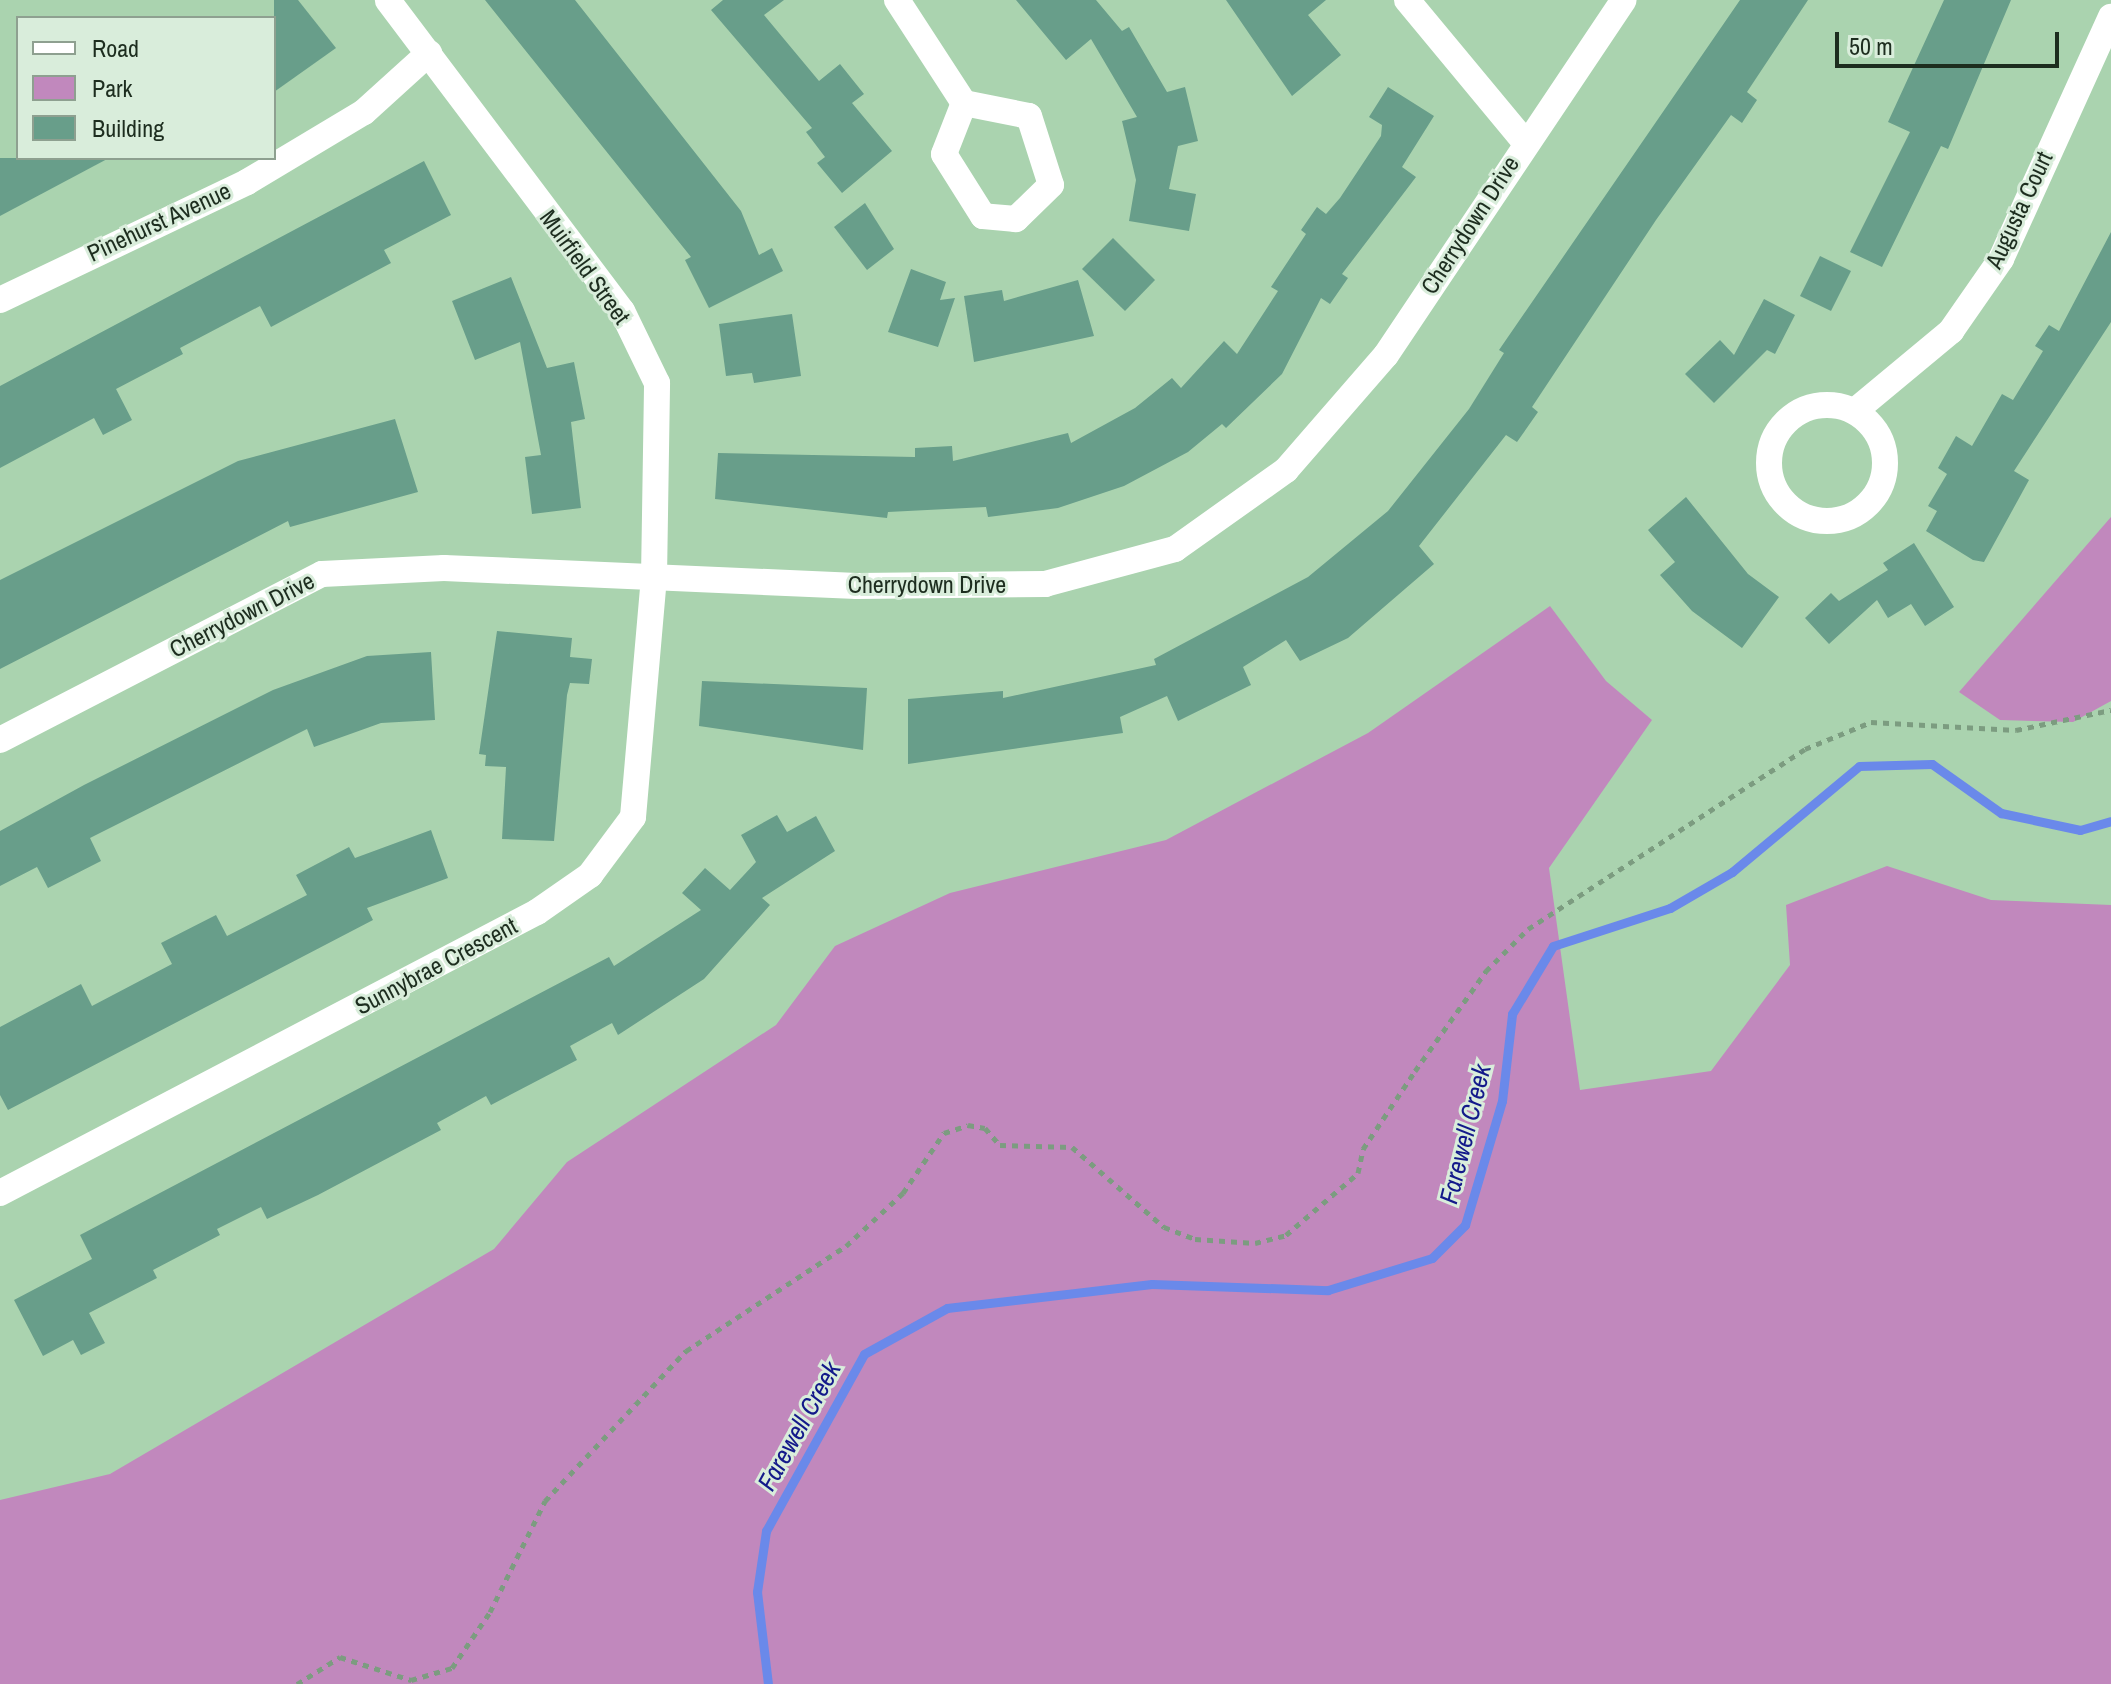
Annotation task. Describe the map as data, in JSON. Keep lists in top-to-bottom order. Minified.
{"streets":{"street":["Augusta Court","Pinehurst Avenue","Cherrydown Drive","Muirfield Street","Sunnybrae Crescent"]},"crossings":[["Pinehurst Avenue","Muirfield Street"],["Cherrydown Drive","Muirfield Street"],["Cherrydown Drive","Sunnybrae Crescent"],["Muirfield Street","Sunnybrae Crescent"]],"water":["Farewell Creek"],"legend":["Road","Park","Building"],"scale_bar":"50 m"}
